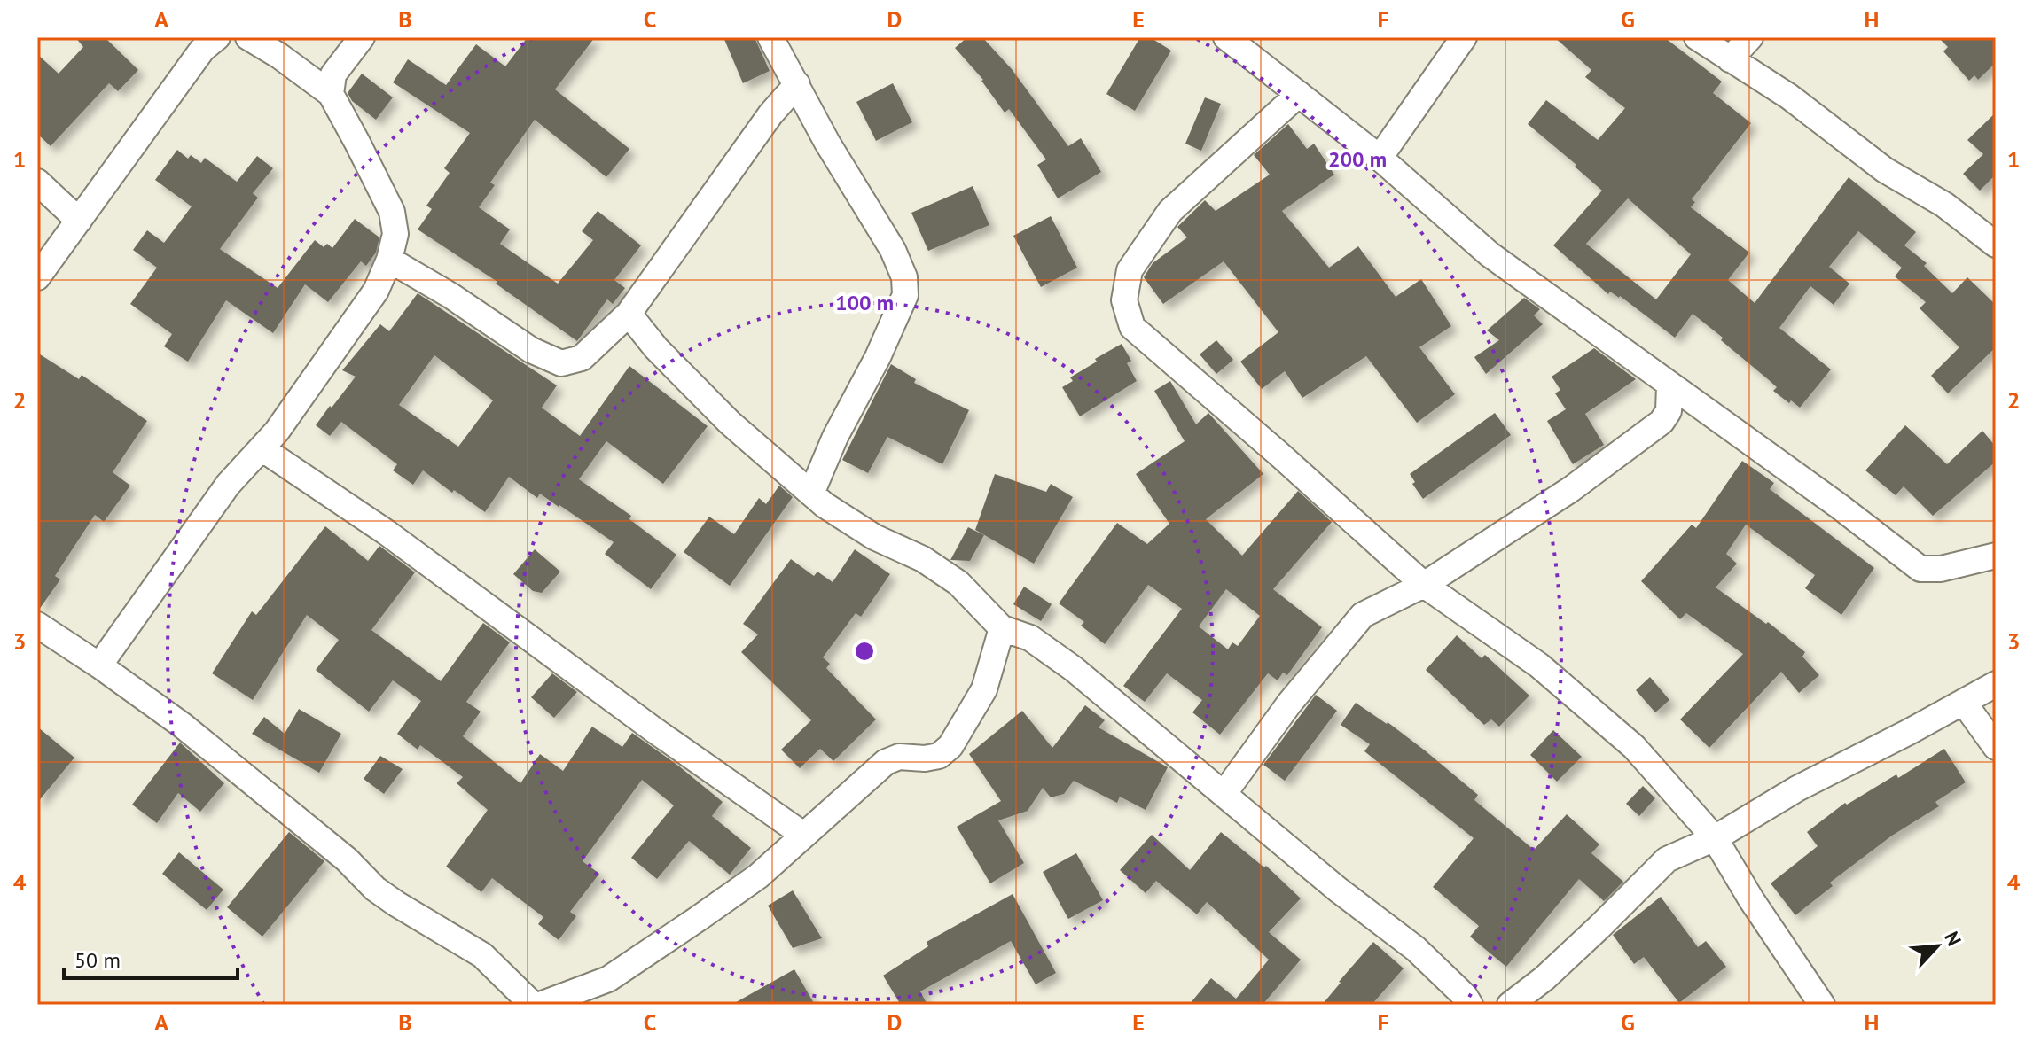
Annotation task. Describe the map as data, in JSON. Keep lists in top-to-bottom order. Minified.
{"scale_bar":"50 m","north":"top right","grid":{"columns":["A","B","C","D","E","F","G","H"],"rows":["1","2","3","4"]},"rings":["200 m","100 m"]}
